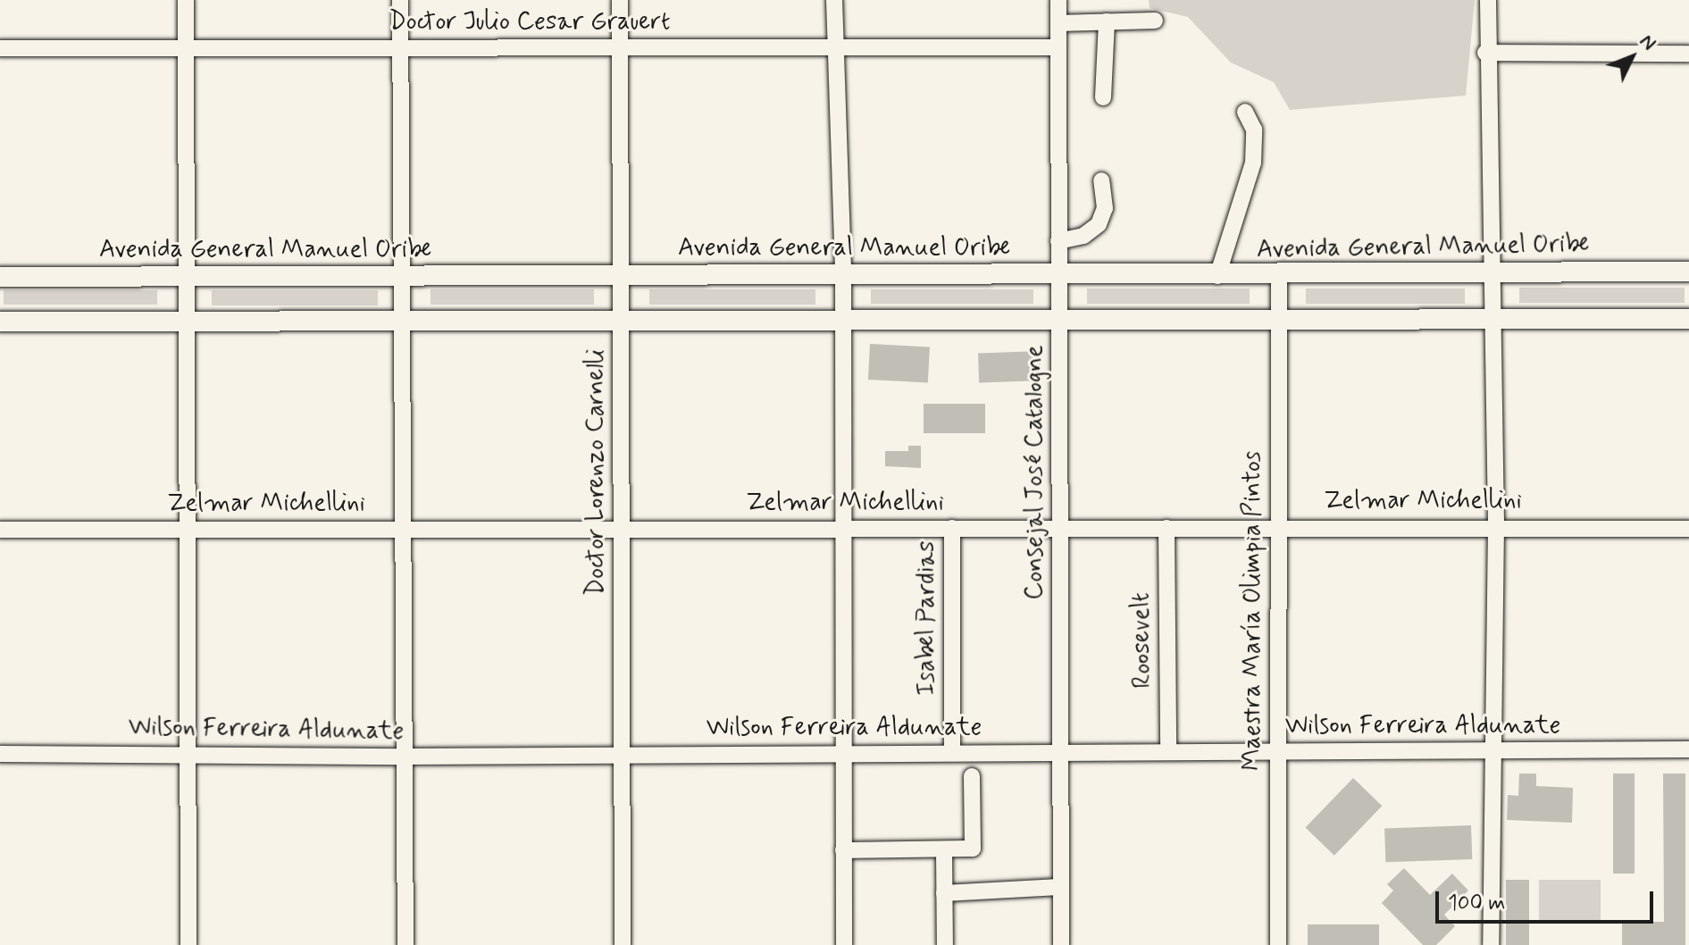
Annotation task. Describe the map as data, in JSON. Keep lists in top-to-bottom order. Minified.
{"streets":{"main road":["Avenida General Manuel Oribe"],"street":["Doctor Julio Cesar Grauert","Doctor Lorenzo Carnelli","Consejal José Catalogne","Zelmar Michellini","Maestra María Olimpia Pintos","Isabel Pardias","Roosevelt","Wilson Ferreira Aldunate"]},"crossings":[["Doctor Julio Cesar Grauert","Doctor Lorenzo Carnelli"],["Doctor Julio Cesar Grauert","Consejal José Catalogne"],["Avenida General Manuel Oribe","Doctor Lorenzo Carnelli"],["Avenida General Manuel Oribe","Consejal José Catalogne"],["Avenida General Manuel Oribe","Maestra María Olimpia Pintos"],["Doctor Lorenzo Carnelli","Zelmar Michellini"],["Doctor Lorenzo Carnelli","Wilson Ferreira Aldunate"],["Consejal José Catalogne","Zelmar Michellini"],["Consejal José Catalogne","Wilson Ferreira Aldunate"],["Zelmar Michellini","Maestra María Olimpia Pintos"],["Zelmar Michellini","Isabel Pardias"],["Zelmar Michellini","Roosevelt"],["Maestra María Olimpia Pintos","Wilson Ferreira Aldunate"],["Isabel Pardias","Wilson Ferreira Aldunate"],["Roosevelt","Wilson Ferreira Aldunate"]],"scale_bar":"100 m","north":"top right"}
